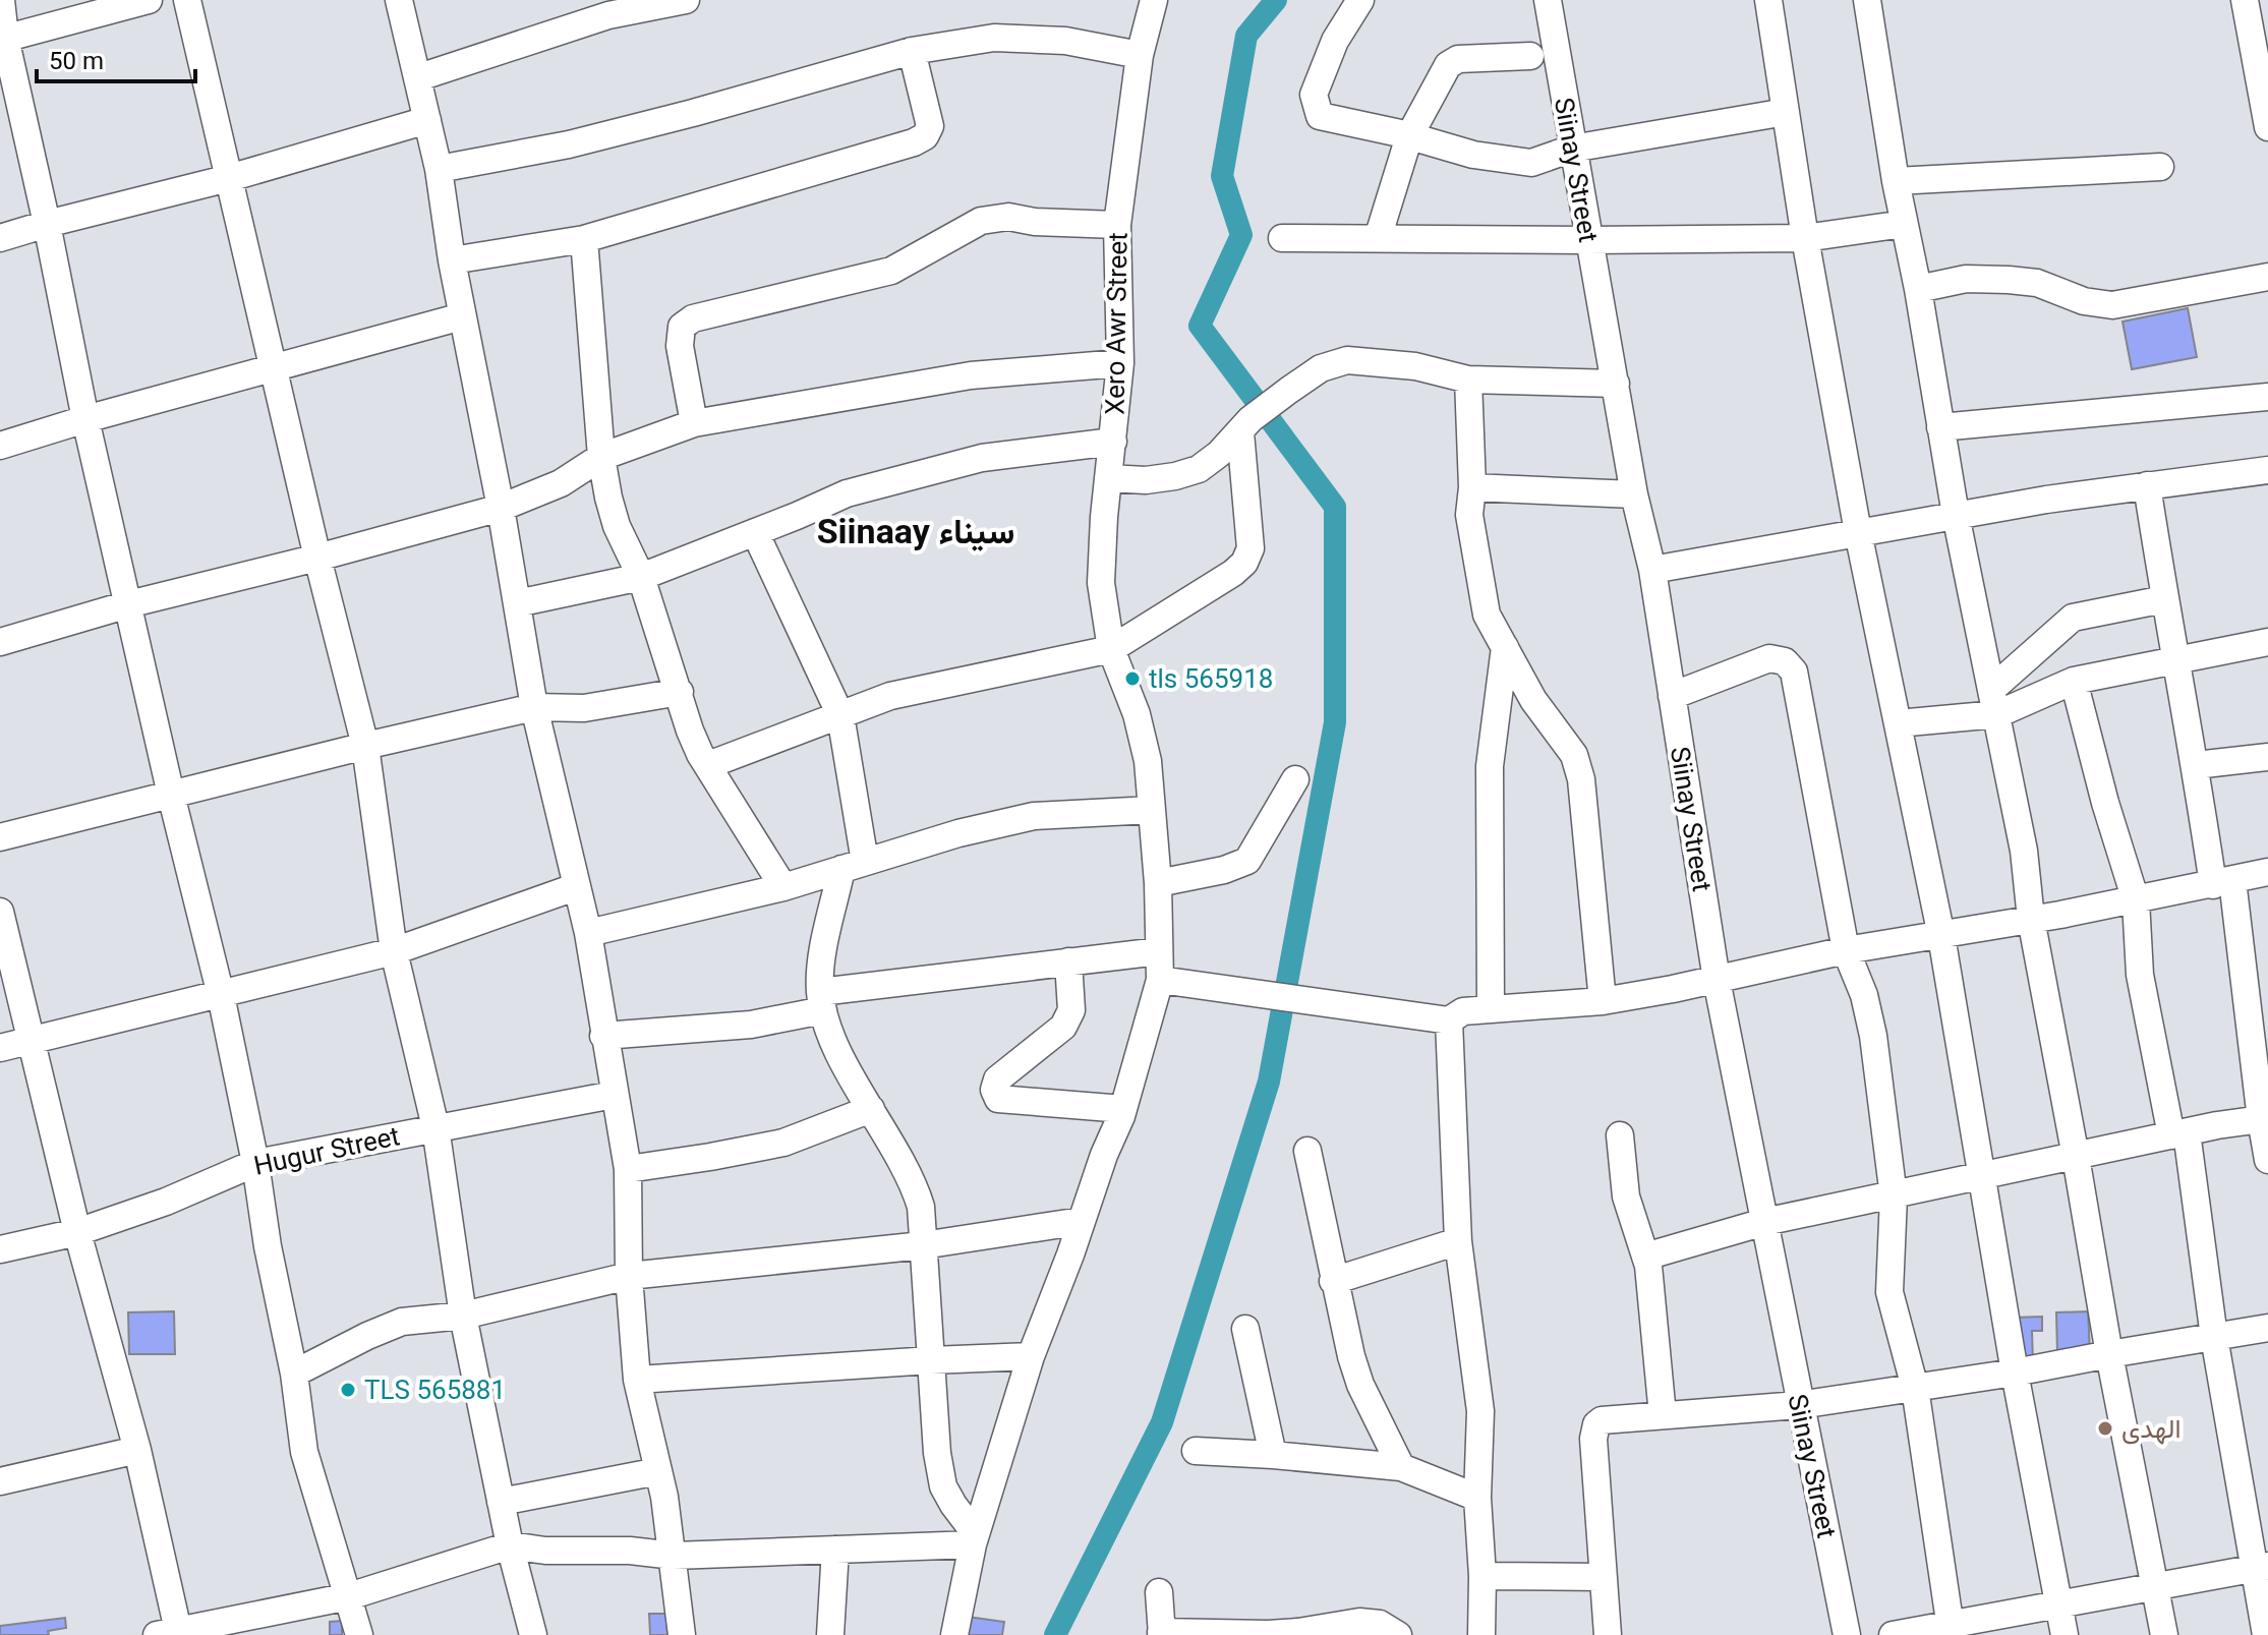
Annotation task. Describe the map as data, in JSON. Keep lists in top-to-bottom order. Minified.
{"streets":{"street":["Siinay Street","Xero Awr Street","Hugur Street"]},"districts":["Siinaay سيناء"],"places":["tls 565918","TLS 565881","الهدى"],"scale_bar":"50 m"}
